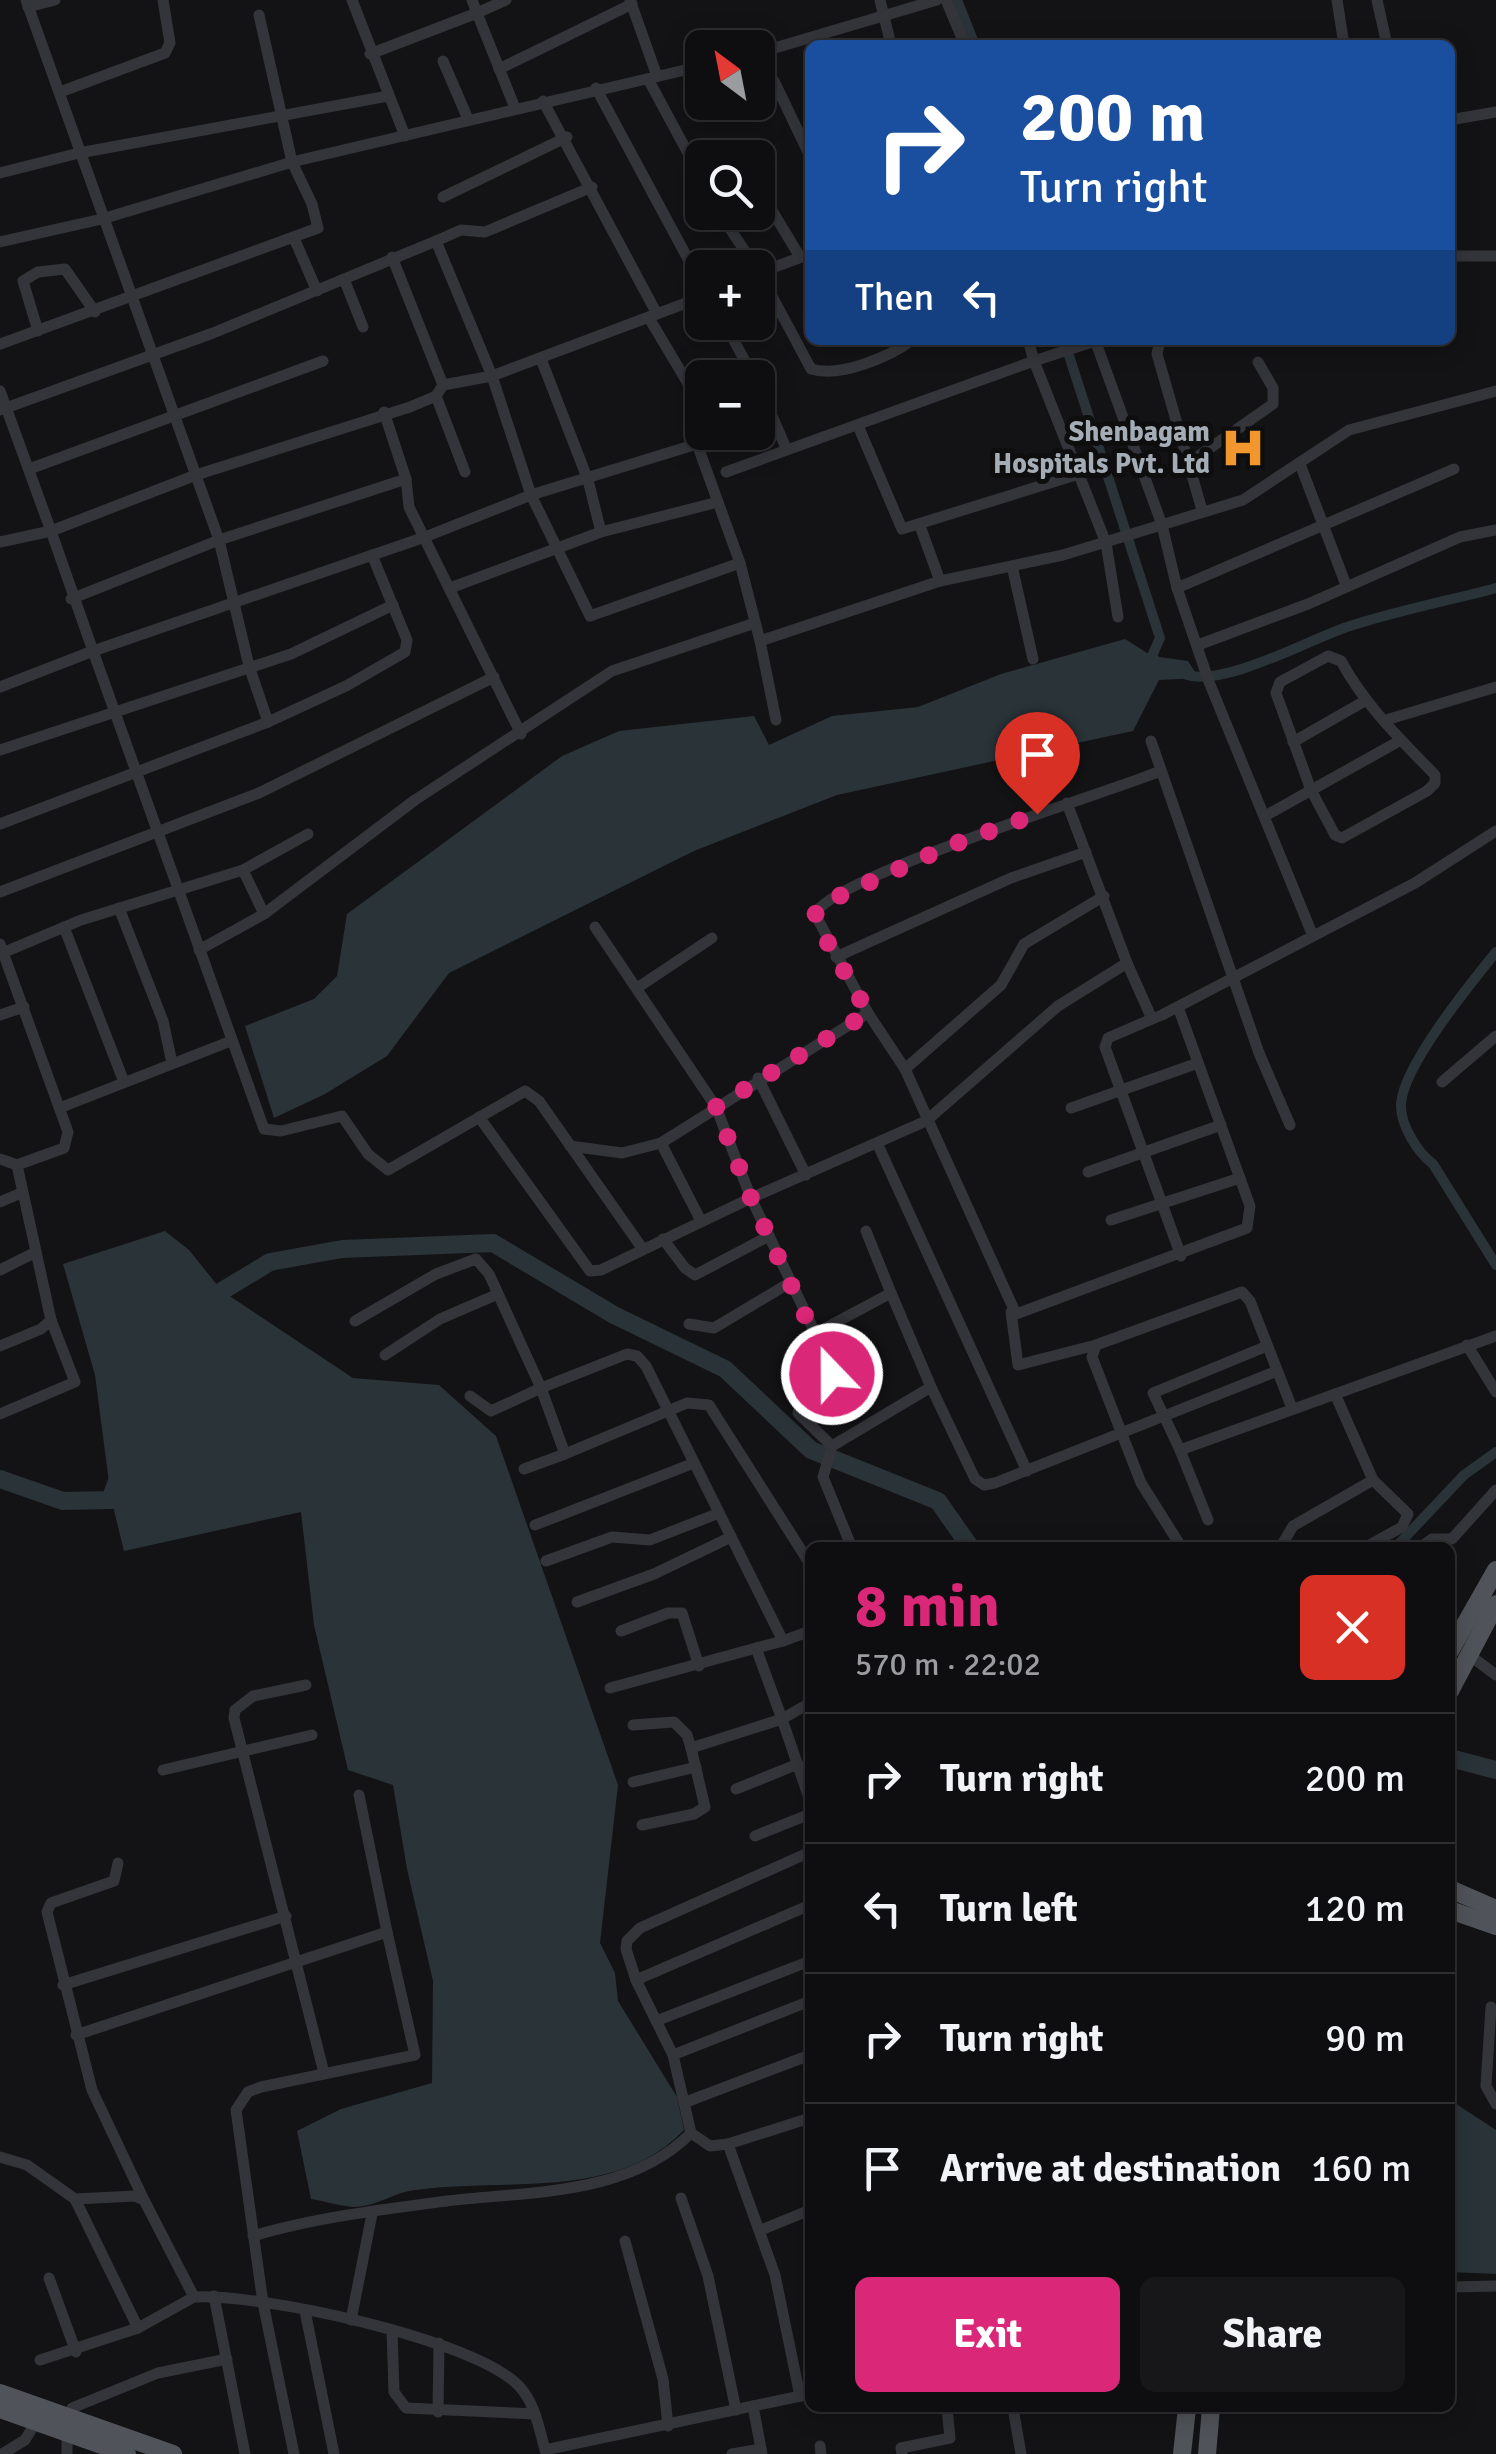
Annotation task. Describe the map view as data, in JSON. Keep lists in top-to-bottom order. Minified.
{"places":{"hospital":["Shenbagam Hospitals Pvt. Ltd"]},"north":"top left","page":{"map_buttons":["+","−"],"turn":["200 m","Turn right"],"then":"Then","heading":["8 min","570 m · 22:02"],"list":[{"name":"Turn right","value":"200 m"},{"name":"Turn left","value":"120 m"},{"name":"Turn right","value":"90 m"},{"name":"Arrive at destination","value":"160 m"}],"buttons":["Exit","Share"]}}
